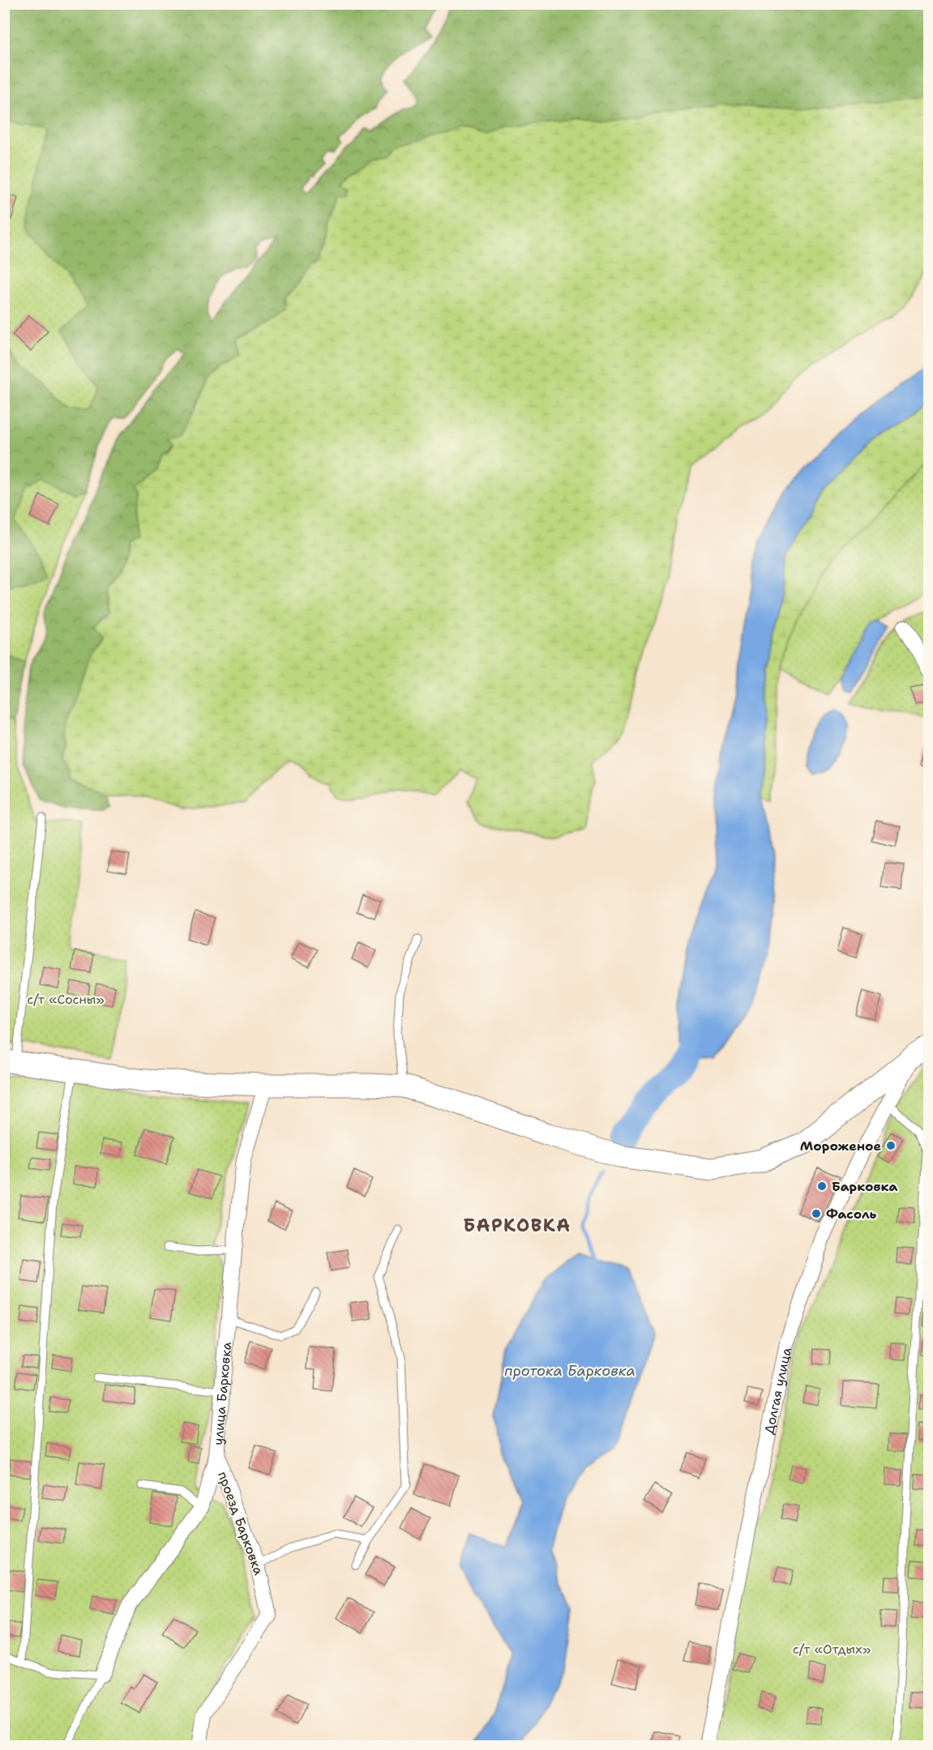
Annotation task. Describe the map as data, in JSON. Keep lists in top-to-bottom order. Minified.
{"streets":{"street":["Долгая улица","улица Барковка","проезд Барковка"]},"crossings":[["улица Барковка","проезд Барковка"]],"districts":["БАРКОВКА"],"water":["протока Барковка"],"parks":["с/т «Сосны»","с/т «Отдых»"],"places":["Мороженое","Барковка","Фасоль"]}
